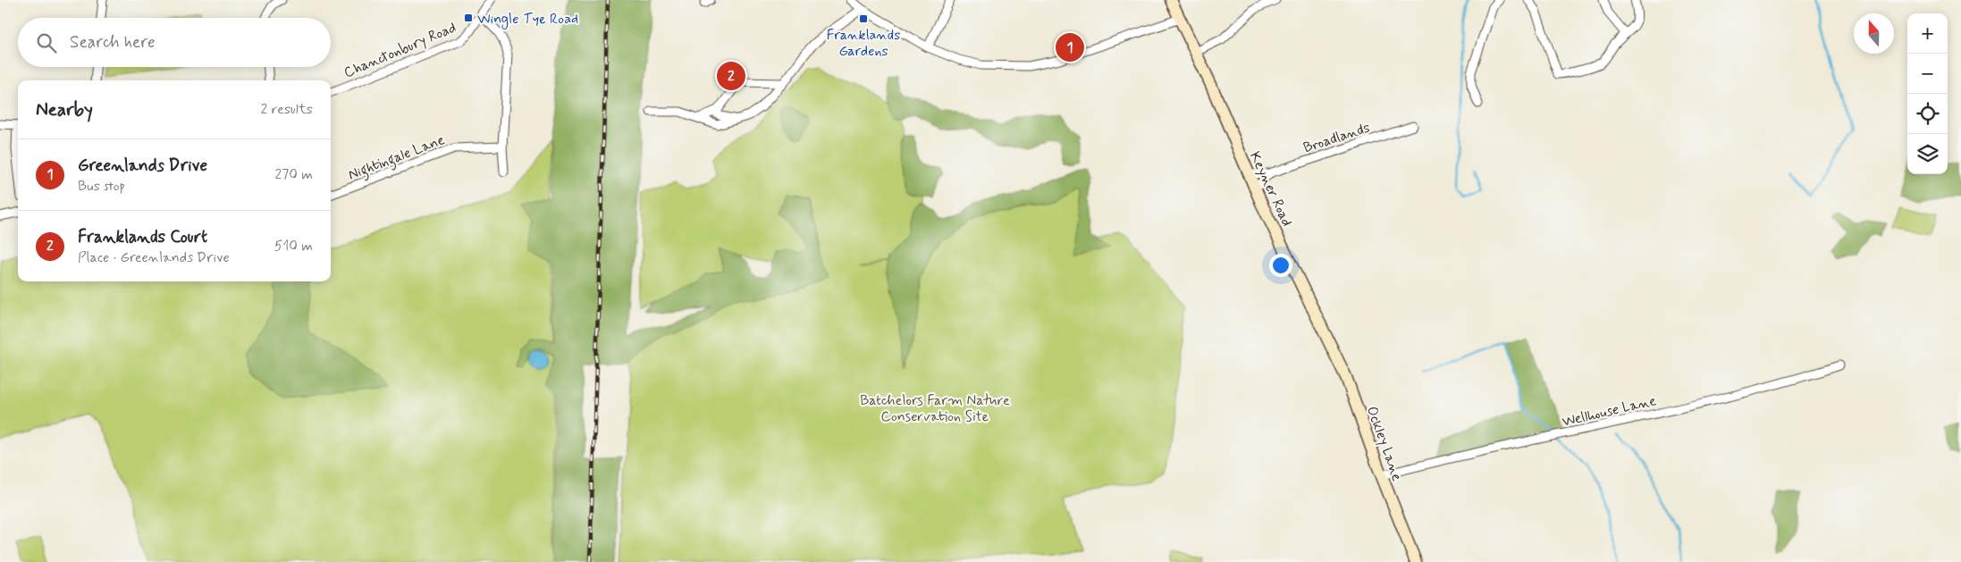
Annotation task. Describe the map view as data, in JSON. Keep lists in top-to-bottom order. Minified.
{"streets":{"street":["Chanctonbury Road","Broadlands","Nightingale Lane","Keyner Road","Wellhouse Lane","Ockley Lane"]},"crossings":[["Broadlands","Keyner Road"],["Keyner Road","Ockley Lane"],["Wellhouse Lane","Ockley Lane"]],"parks":["Batchelors Farm Nature Conservation Site"],"places":{"transit":["Wingle Tye Road","Franklands Gardens"]},"north":"top","page":{"map_buttons":["+","−"],"search":"Search here","pins":["1","2"],"heading":["Nearby","2 results"],"list":[{"mark":"1","name":"Greenlands Drive","note":"Bus stop","value":"270 m"},{"mark":"2","name":"Franklands Court","note":"Place · Greenlands Drive","value":"510 m"}]}}
